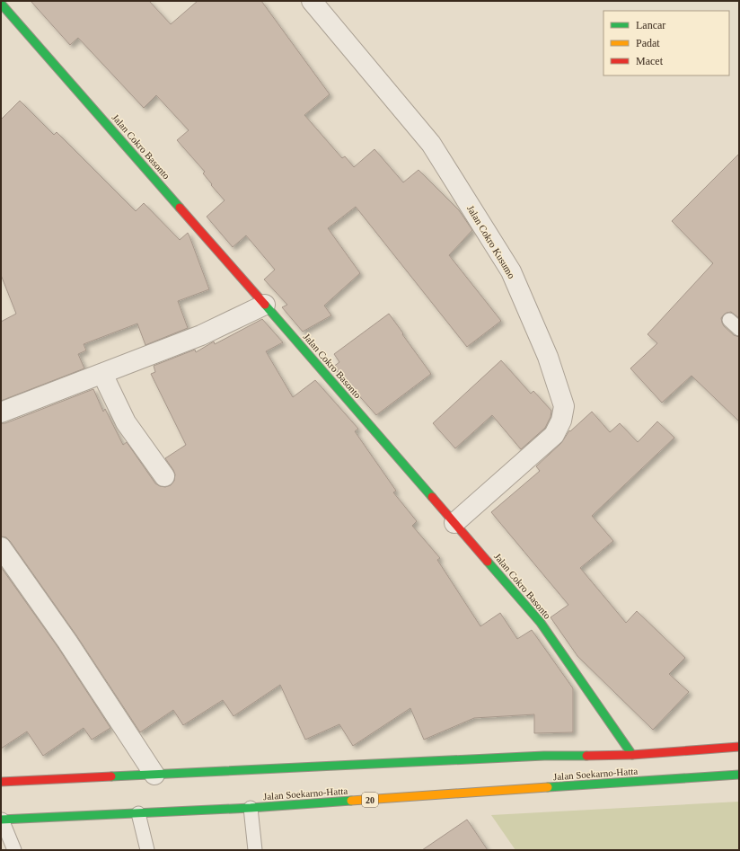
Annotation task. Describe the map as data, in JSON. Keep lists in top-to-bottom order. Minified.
{"streets":{"main road":["Jalan Cokro Basonto","Jalan Soekarno-Hatta","20"],"street":["Jalan Cokro Kusumo"]},"crossings":[["Jalan Cokro Basonto","Jalan Cokro Kusumo"],["Jalan Cokro Basonto","Jalan Soekarno-Hatta"]],"legend":["Lancar","Padat","Macet"]}
